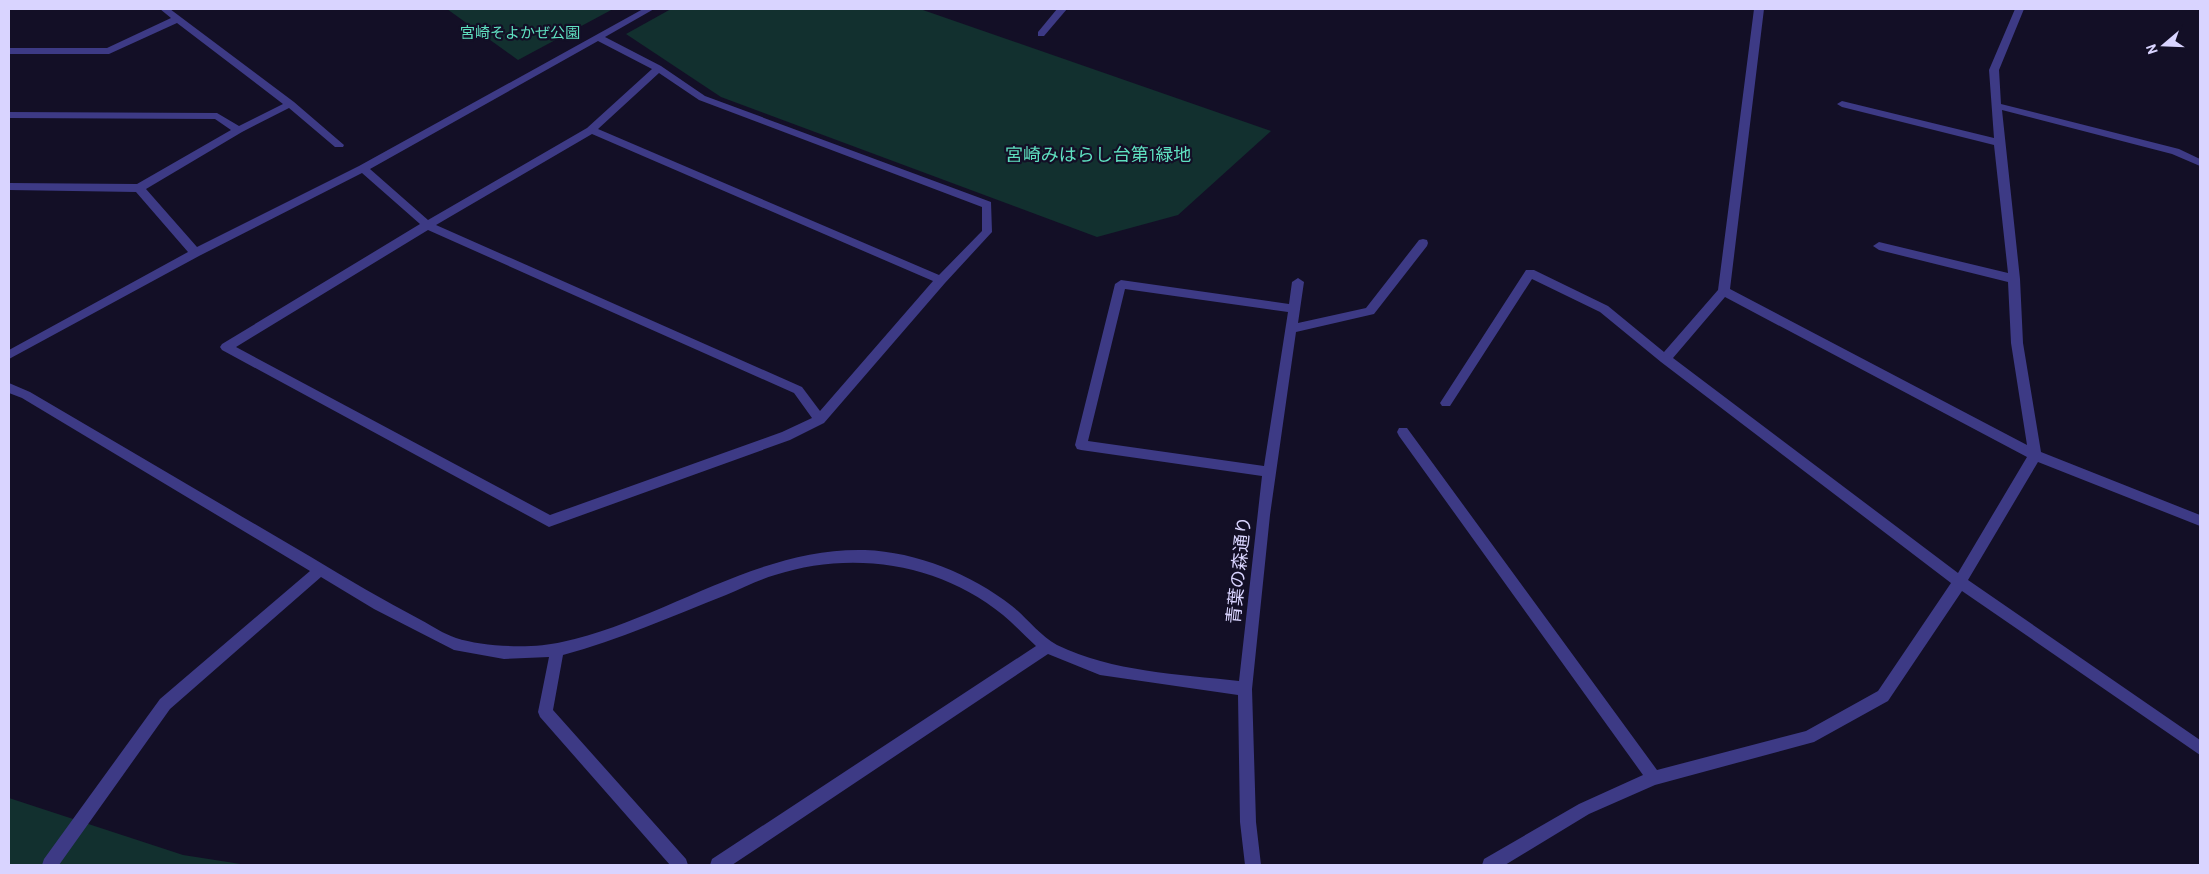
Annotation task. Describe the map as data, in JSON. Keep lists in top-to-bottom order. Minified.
{"streets":{"street":["青葉の森通り"]},"parks":["宮崎そよかぜ公園","宮崎みはらし台第1緑地"],"north":"left"}
